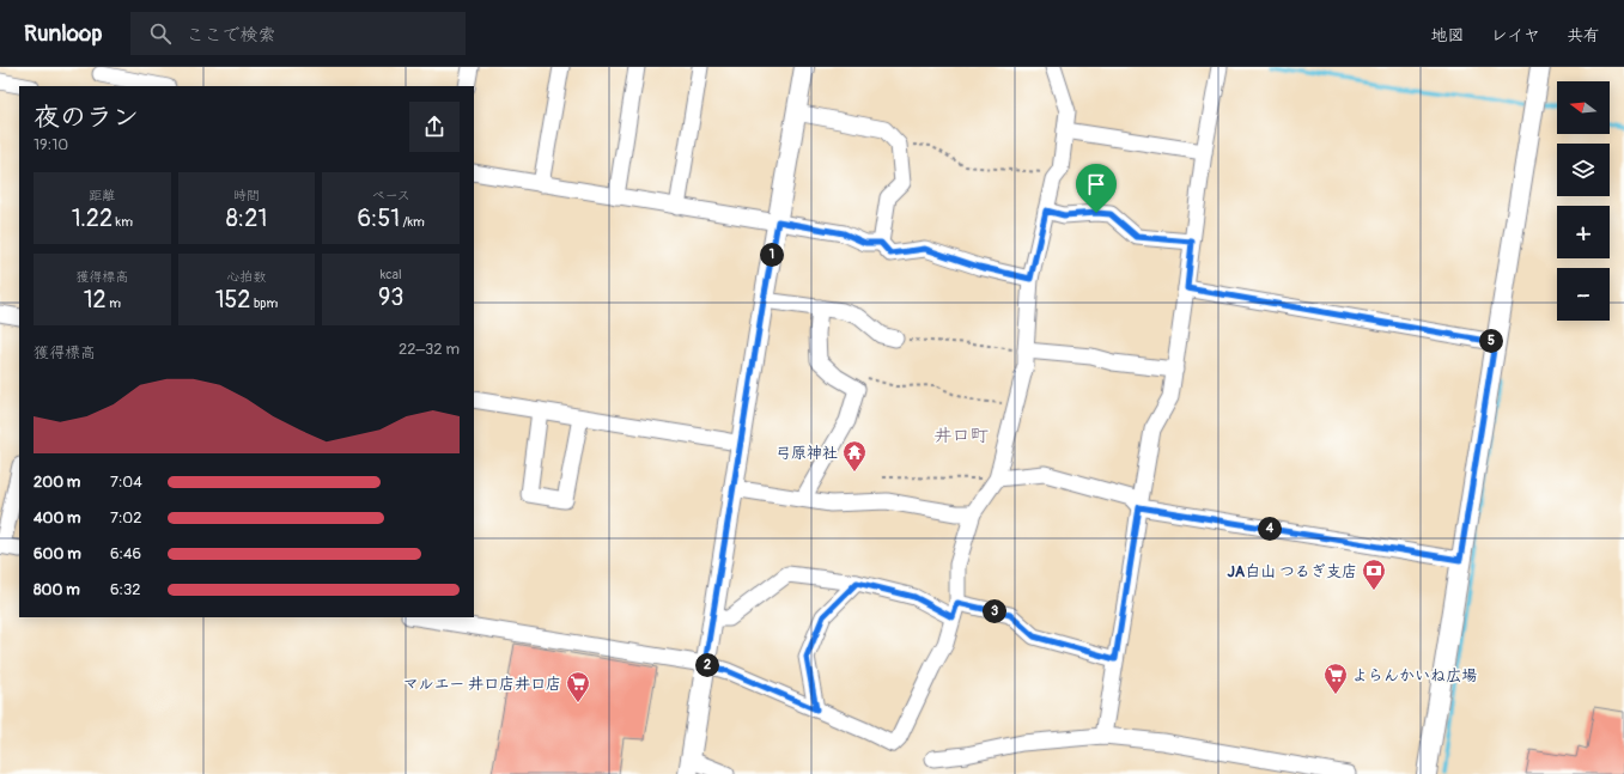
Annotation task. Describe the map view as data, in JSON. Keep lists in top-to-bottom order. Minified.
{"districts":["井口町"],"places":{"temple":["弓原神社"],"bank":["JA白山 つるぎ支店"],"supermarket":["よらんかいね広場","マルエー 井口店井口店"]},"north":"left","page":{"header":"Runloop","search":"ここで検索","nav":["地図","レイヤ","共有"],"map_buttons":["+","−"],"heading":["夜のラン","19:10"],"stats":[["距離","1.22 km"],["時間","8:21"],["ペース","6:51 /km"],["獲得標高","12 m"],["心拍数","152 bpm"],["kcal","93"]],"pins":["1","5","4","3","2"],"chart":["獲得標高","22–32 m"],"list":[{"name":"200 m","note":"7:04"},{"name":"400 m","note":"7:02"},{"name":"600 m","note":"6:46"},{"name":"800 m","note":"6:32"}]}}
